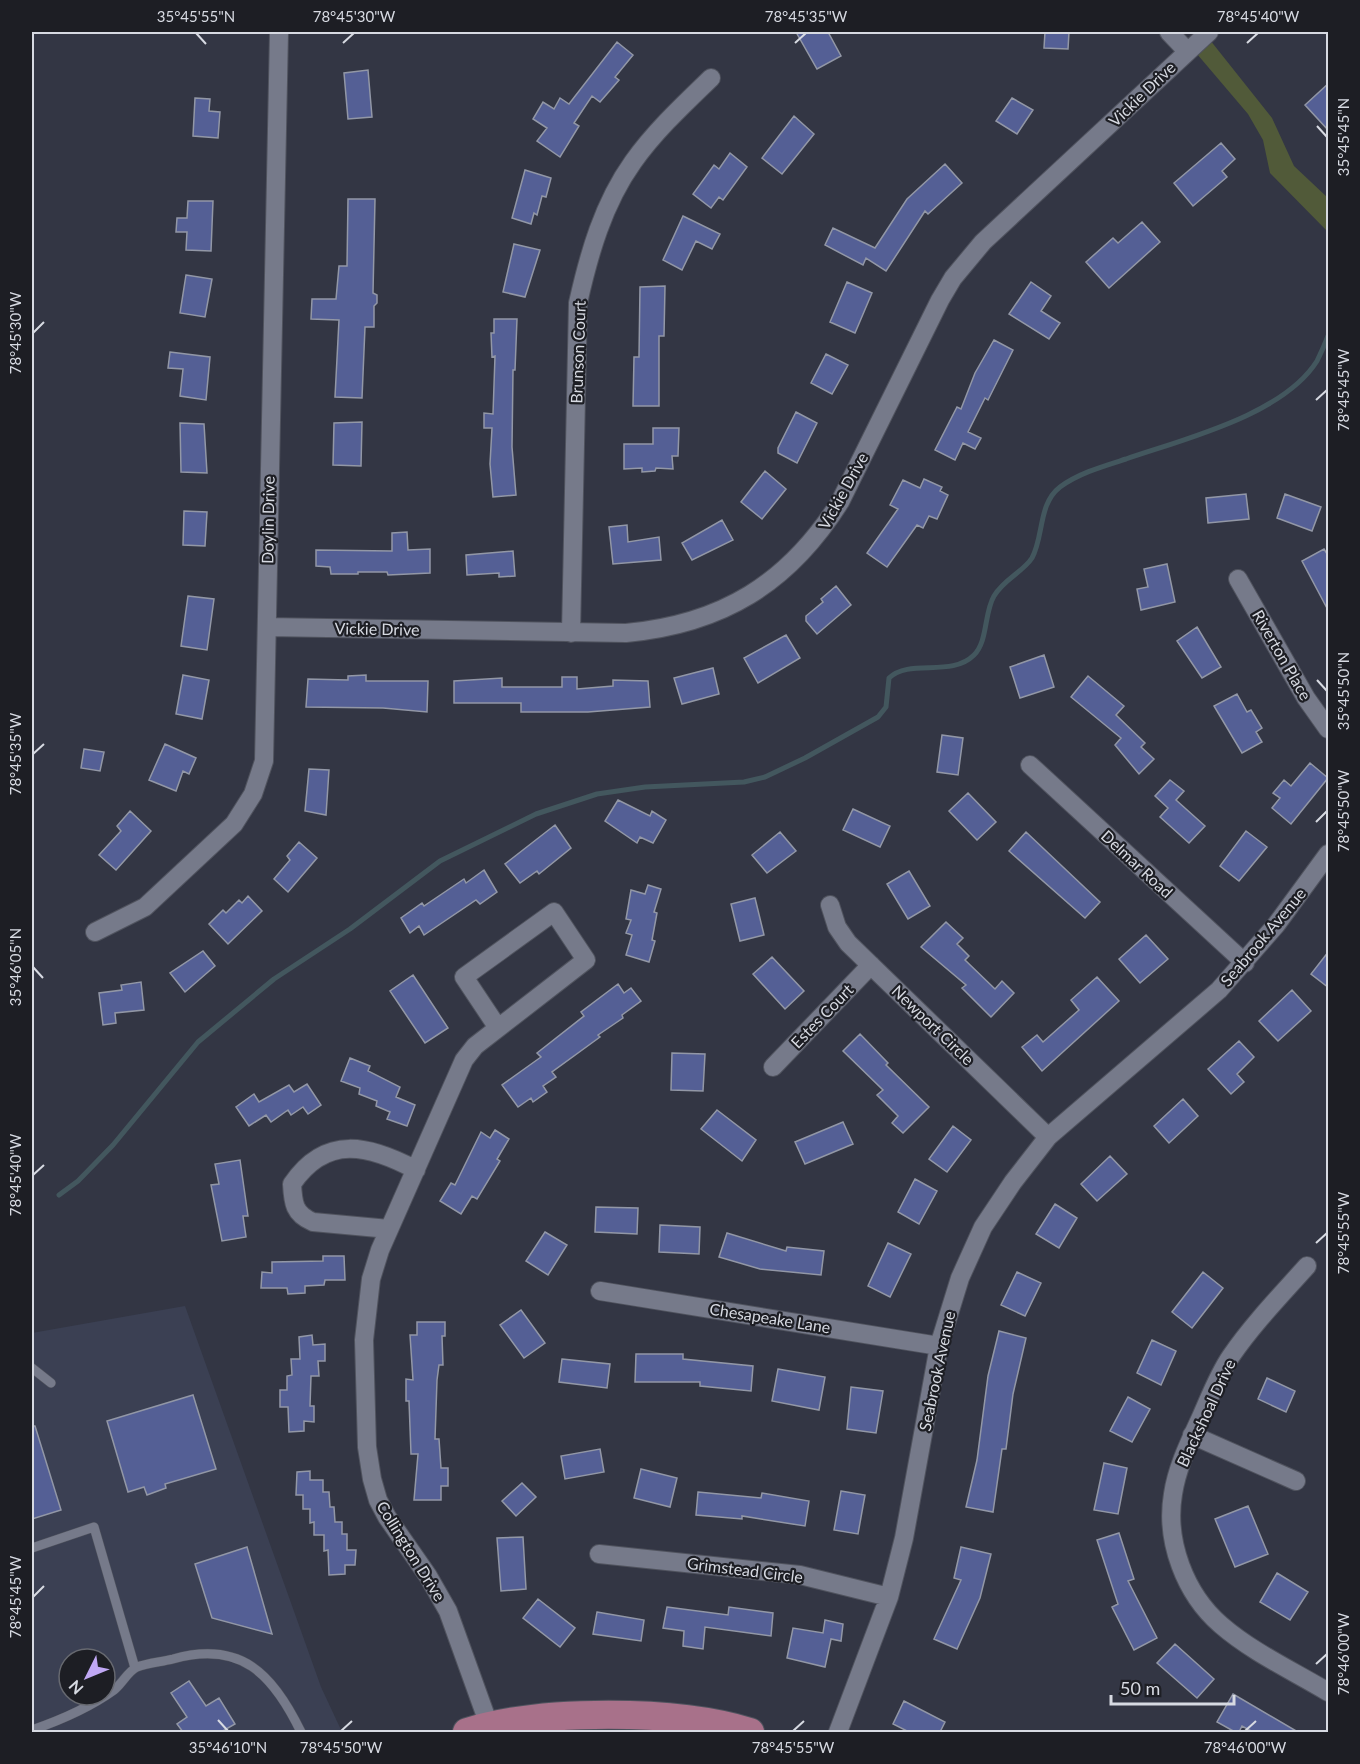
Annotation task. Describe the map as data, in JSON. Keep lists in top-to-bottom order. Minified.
{"streets":{"street":["Vickie Drive","Brunson Court","Doylin Drive","Riverton Place","Delmar Road","Seabrook Avenue","Estes Court","Newport Circle","Chesapeake Lane","Blackshoal Drive","Collington Drive","Grimstead Circle"]},"crossings":[["Vickie Drive","Brunson Court"],["Vickie Drive","Doylin Drive"],["Delmar Road","Seabrook Avenue"],["Seabrook Avenue","Newport Circle"],["Seabrook Avenue","Chesapeake Lane"],["Seabrook Avenue","Grimstead Circle"],["Estes Court","Newport Circle"]],"scale_bar":"50 m","north":"bottom left","coordinates":["35°45'55\"N","78°45'30\"W","78°45'35\"W","78°45'40\"W","35°45'45\"N","78°45'45\"W","35°45'50\"N","78°45'50\"W","35°46'05\"N","78°45'55\"W","78°46'00\"W","35°46'10\"N"]}
